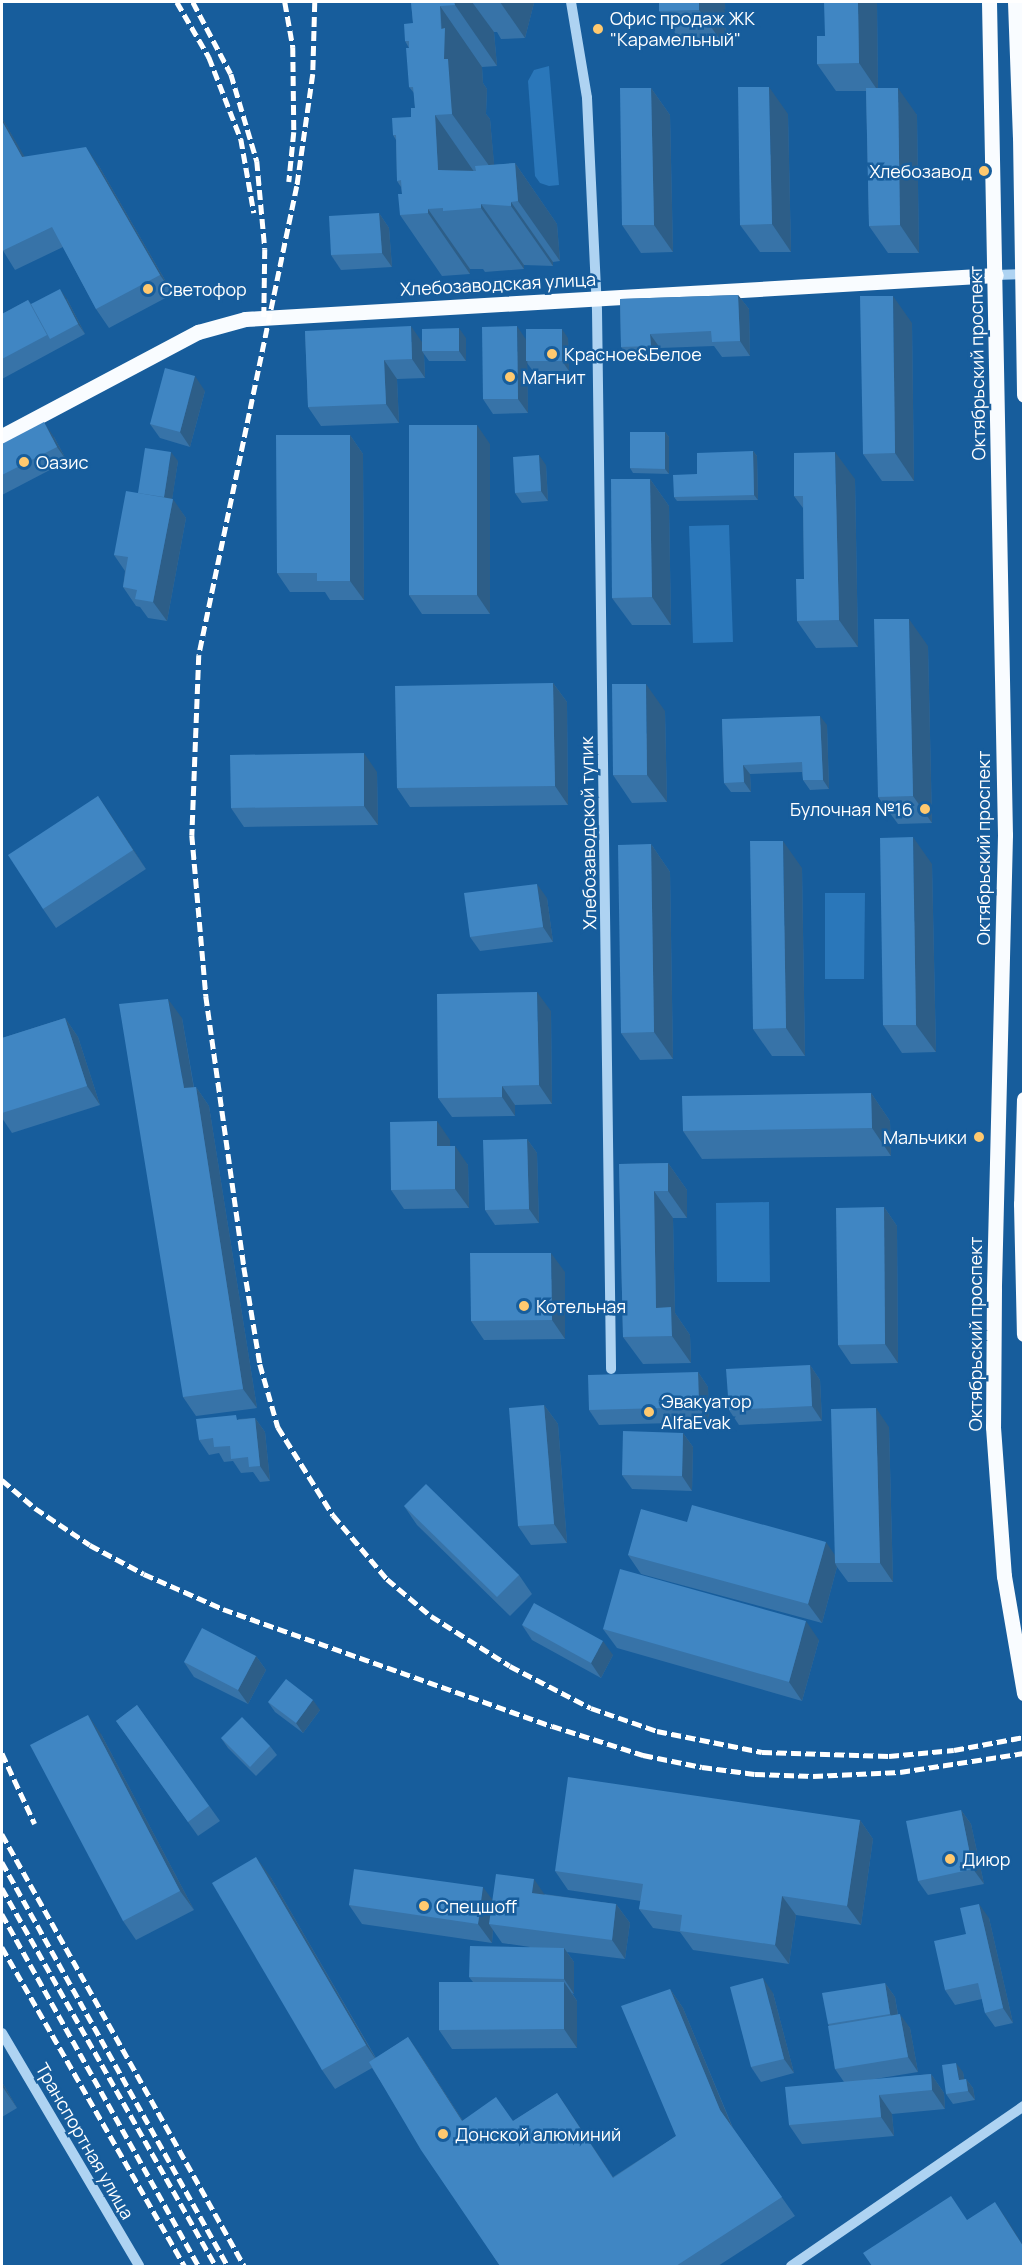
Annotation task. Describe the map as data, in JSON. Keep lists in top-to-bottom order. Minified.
{"streets":{"main road":["Хлебозаводская улица","Октябрьский проспект"],"street":["Хлебозаводской тупик","Транспортная улица"]},"crossings":[["Хлебозаводская улица","Октябрьский проспект"],["Хлебозаводская улица","Хлебозаводской тупик"]],"places":["Офис продаж ЖК \"Карамельный\"","Хлебозавод","Светофор","Красное&Белое","Магнит","Оазис","Булочная №16","Мальчики","Котельная","Эвакуатор AlfaEvak","Диюр","Спецшoff","Донской алюминий"]}
